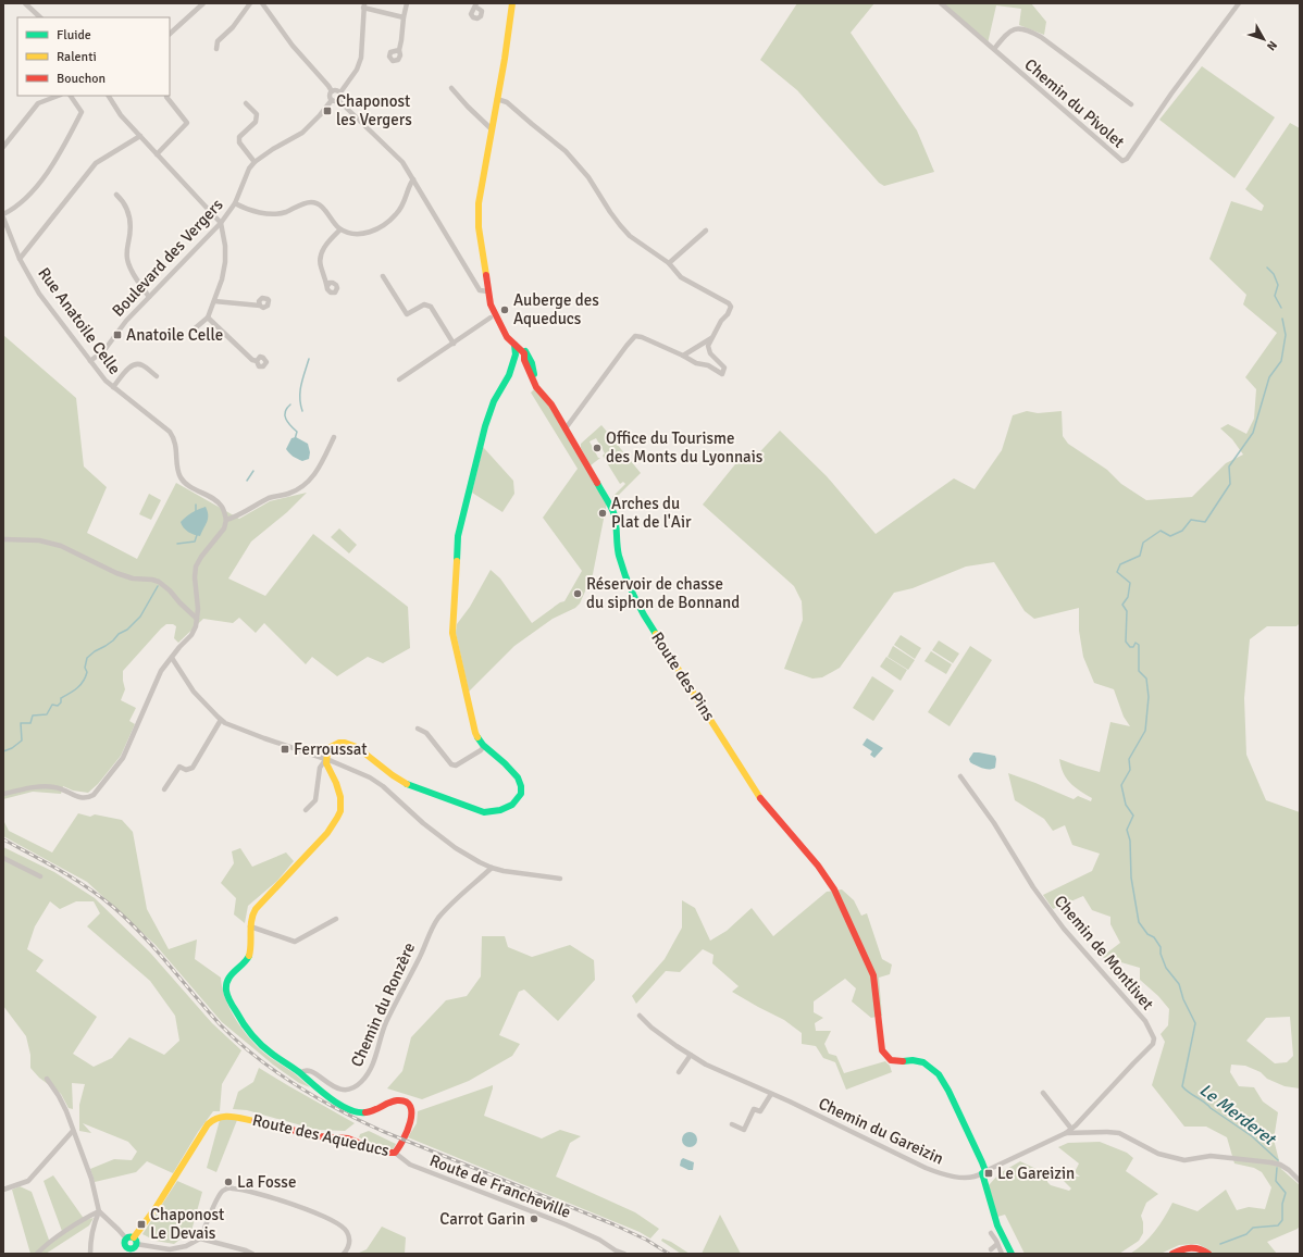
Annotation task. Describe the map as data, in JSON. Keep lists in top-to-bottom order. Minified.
{"streets":{"main road":["Route des Pins","Route des Aqueducs"],"street":["Chemin du Pivolet","Boulevard des Vergers","Rue Anatoile Celle","Chemin de Montlivet","Chemin du Ronzère","Chemin du Gareizin","Route de Francheville"]},"crossings":[["Boulevard des Vergers","Rue Anatoile Celle"],["Route des Pins","Chemin du Gareizin"],["Chemin de Montlivet","Chemin du Gareizin"],["Chemin du Ronzère","Route des Aqueducs"],["Route des Aqueducs","Route de Francheville"]],"water":["Le Merderet"],"places":{"transit":["Chaponost les Vergers","Anatoile Celle","Ferroussat","Le Gareizin","Chaponost Le Devais"],"other":["Auberge des Aqueducs","Office du Tourisme des Monts du Lyonnais","Arches du Plat de l'Air","Réservoir de chasse du siphon de Bonnand","La Fosse","Carrot Garin"]},"legend":["Fluide","Ralenti","Bouchon"],"north":"bottom right"}
